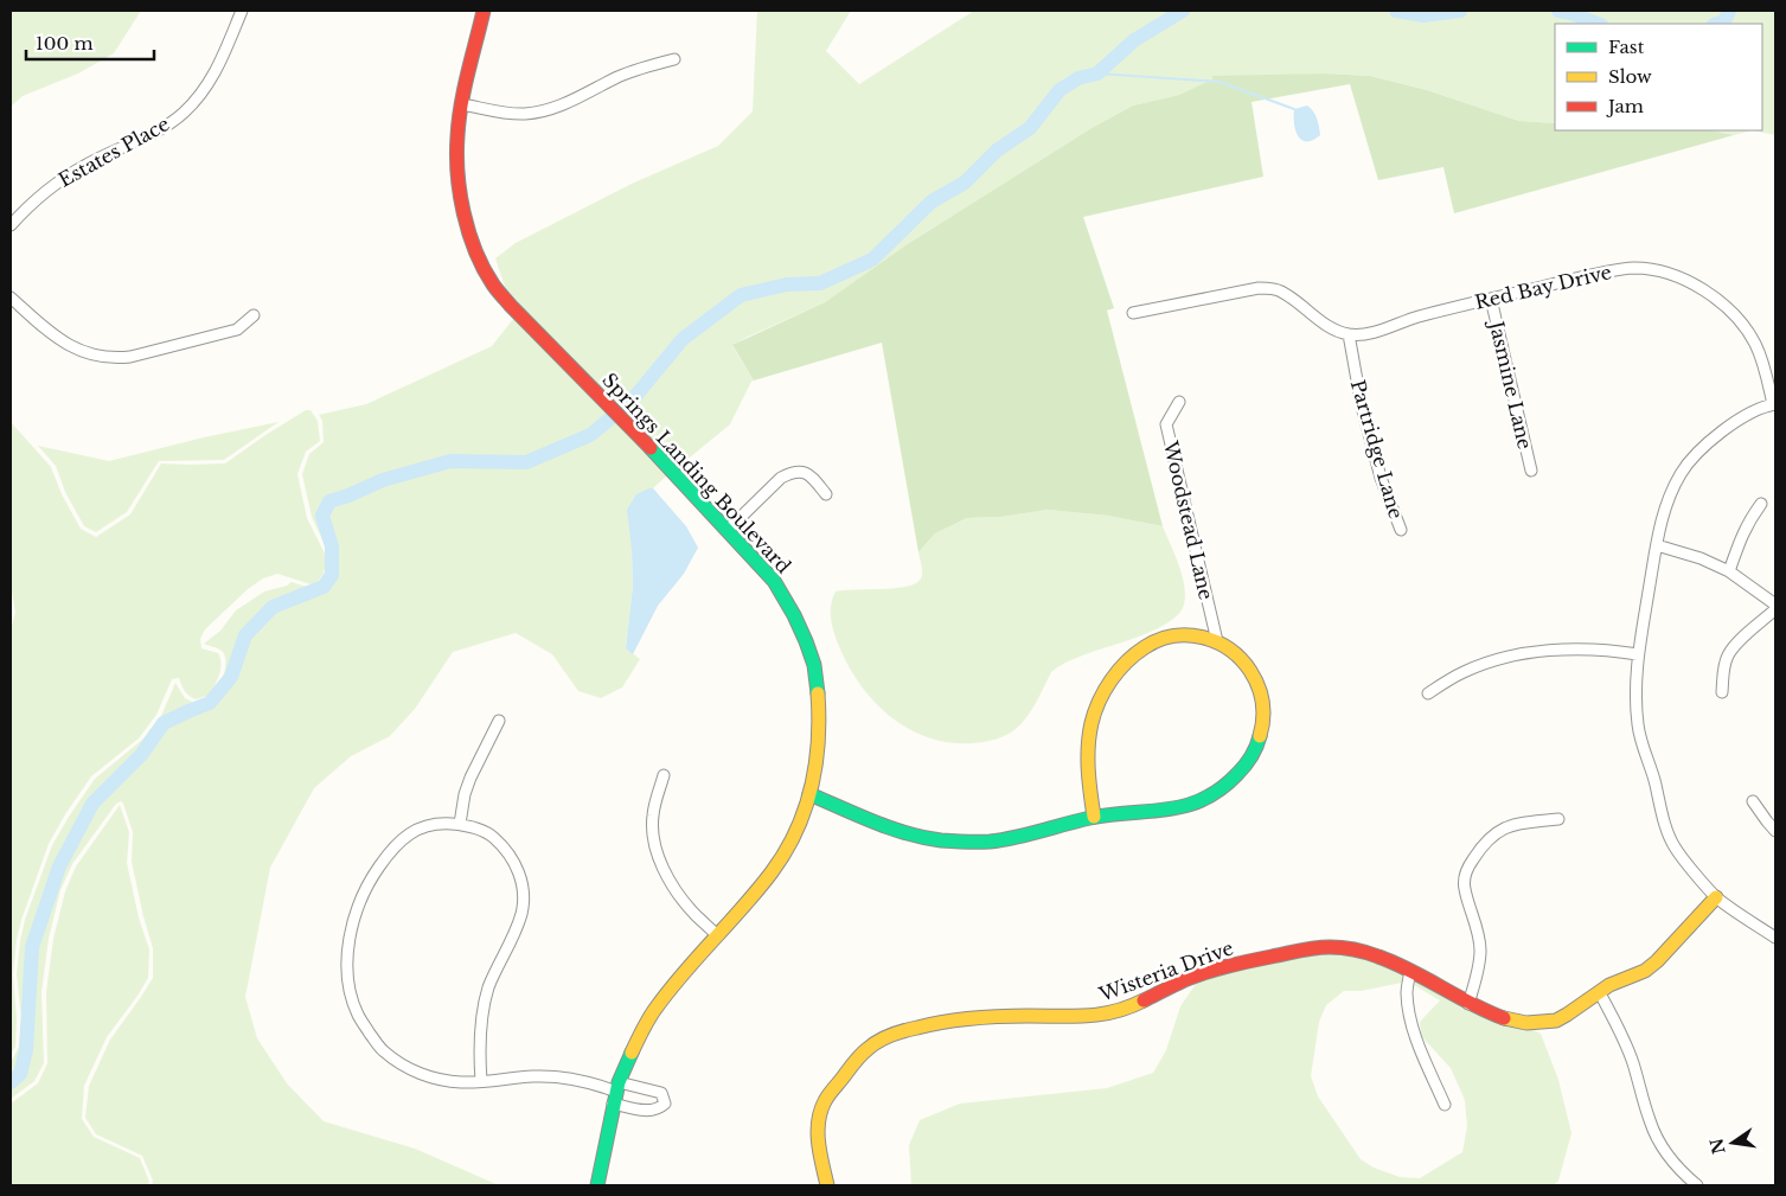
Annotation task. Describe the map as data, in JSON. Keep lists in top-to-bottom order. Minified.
{"streets":{"street":["Estates Place","Red Bay Drive","Jasmine Lane","Partridge Lane","Springs Landing Boulevard","Woodstead Lane","Wisteria Drive"]},"crossings":[["Red Bay Drive","Jasmine Lane"],["Red Bay Drive","Partridge Lane"]],"legend":["Fast","Slow","Jam"],"scale_bar":"100 m","north":"left"}
